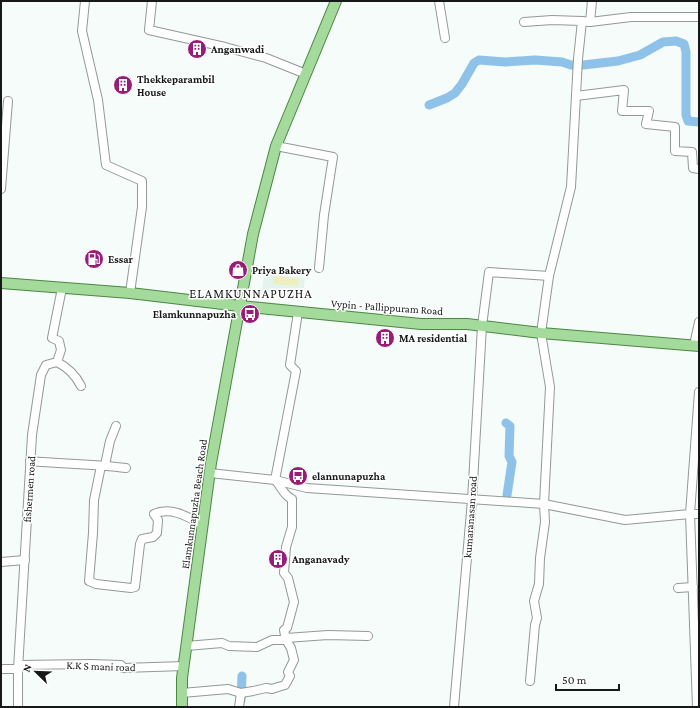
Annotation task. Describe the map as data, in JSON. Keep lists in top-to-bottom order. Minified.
{"streets":{"main road":["Vypin - Pallippuram Road","Elamkunnapuzha Beach Road"],"street":["fishermen road","kumaranasan road","K.K S mani road"]},"crossings":[["Vypin - Pallippuram Road","Elamkunnapuzha Beach Road"],["Vypin - Pallippuram Road","kumaranasan road"],["fishermen road","K.K S mani road"],["Elamkunnapuzha Beach Road","K.K S mani road"]],"districts":["ELAMKUNNAPUZHA"],"places":{"building":["Anganwadi","Thekkeparambil House","MA residential","Anganavady"],"fuel station":["Essar"],"shop":["Priya Bakery"],"bus stop":["Elamkunnapuzha","elannunapuzha"]},"scale_bar":"50 m","north":"top left"}
